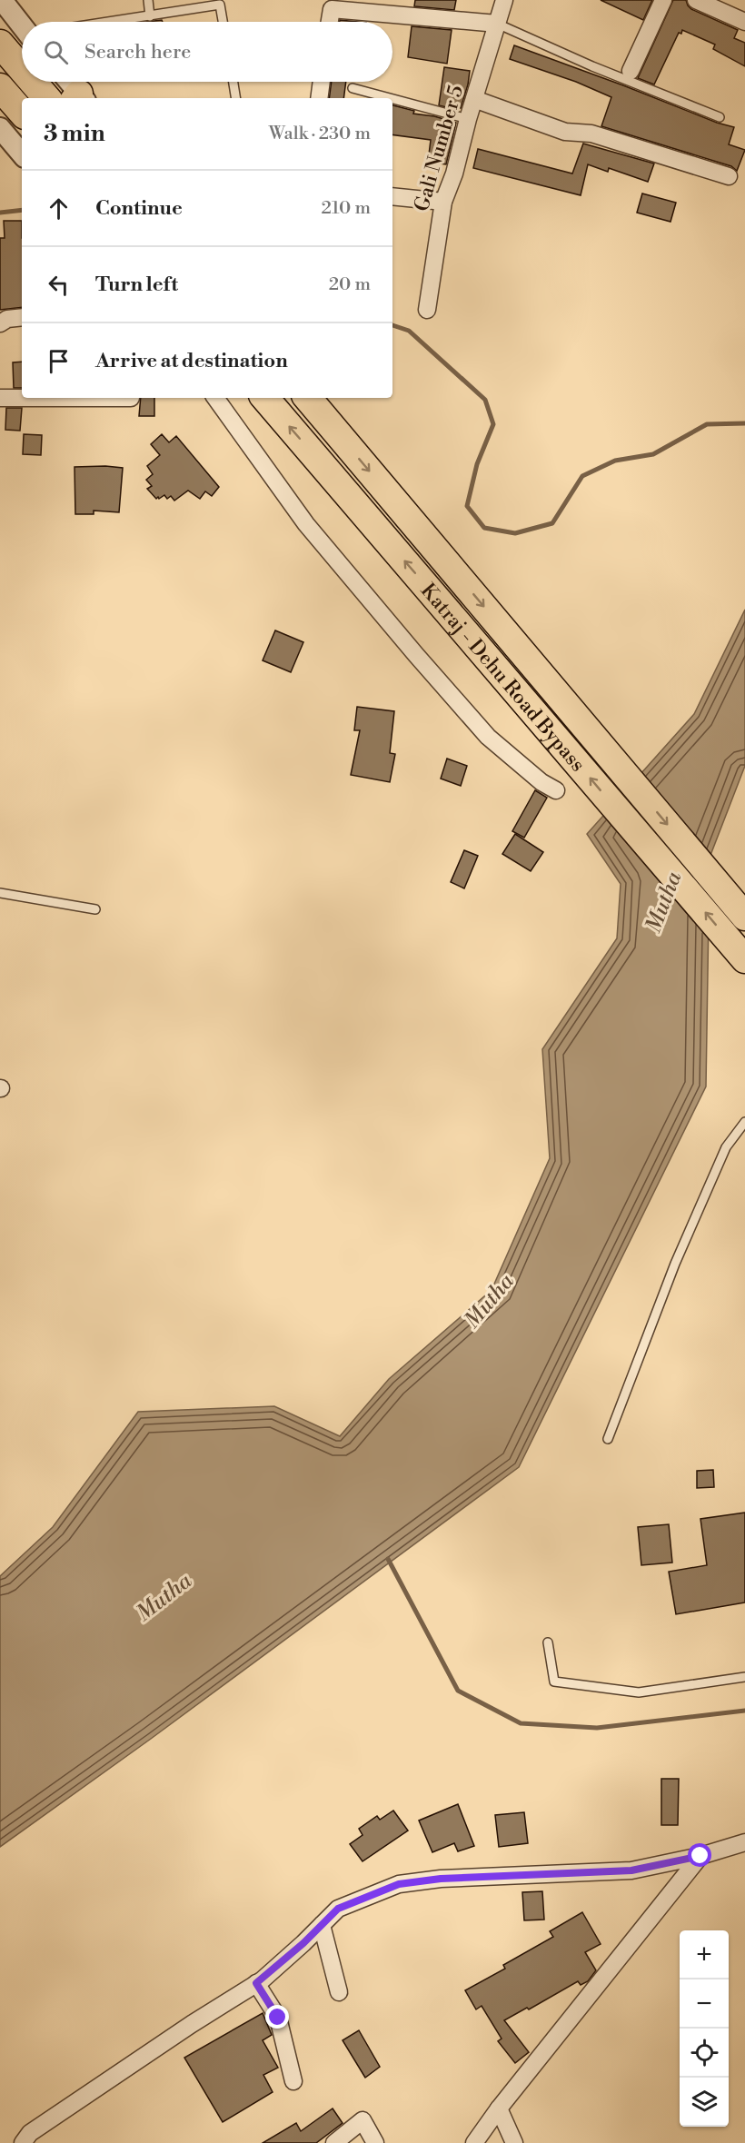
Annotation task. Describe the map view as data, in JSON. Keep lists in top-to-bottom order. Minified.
{"streets":{"highway":["Katraj - Dehu Road Bypass"],"street":["Gali Number 5"]},"water":["Mutha"],"page":{"search":"Search here","heading":["3 min","Walk · 230 m"],"list":[["Continue","210 m"],["Turn left","20 m"],"Arrive at destination"],"map_buttons":["+","−"]}}
